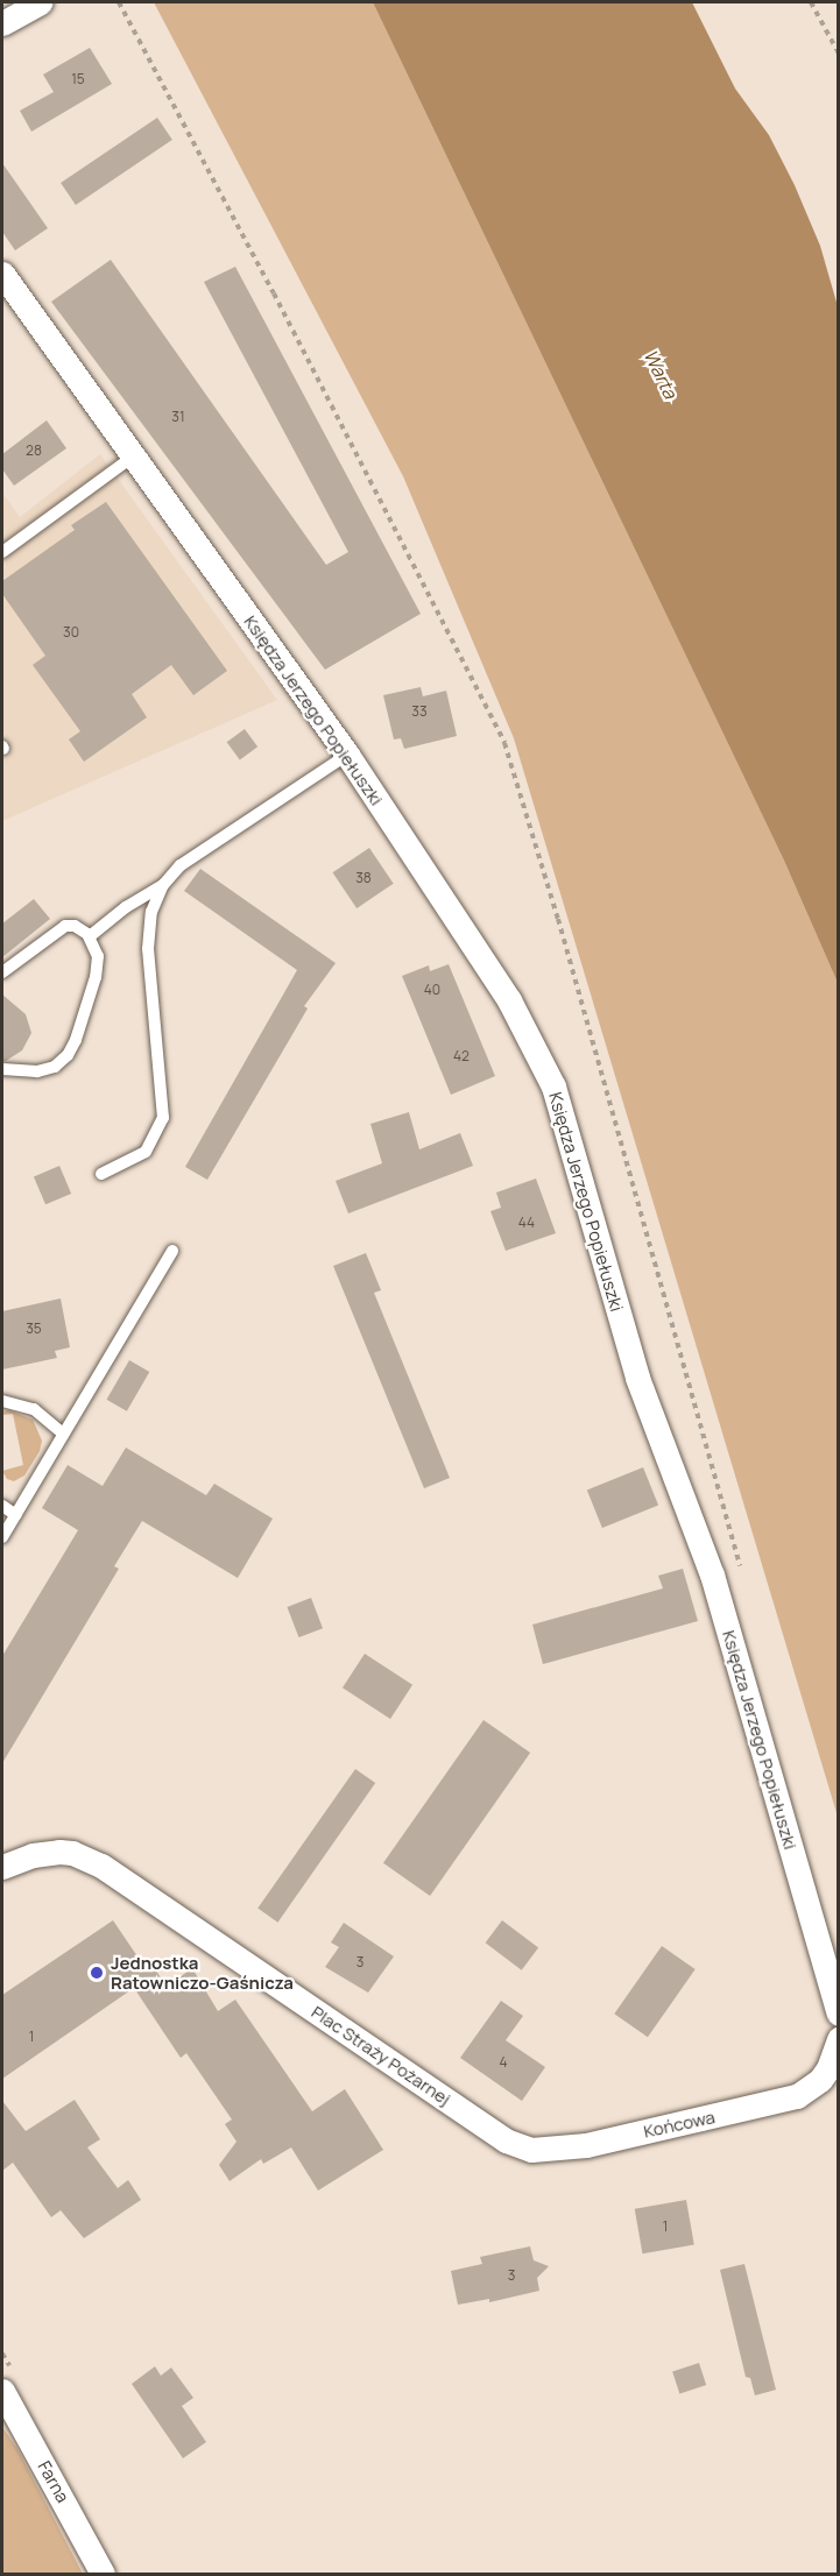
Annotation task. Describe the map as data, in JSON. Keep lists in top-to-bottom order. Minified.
{"streets":{"street":["Księdza Jerzego Popiełuszki","Plac Straży Pożarnej","Końcowa","Farna"]},"crossings":[["Plac Straży Pożarnej","Końcowa"]],"water":["Warta"],"places":["Jednostka Ratowniczo-Gaśnicza"],"house_numbers":["15","31","28","30","33","38","40","42","44","35","3","1","4","1","3"]}
